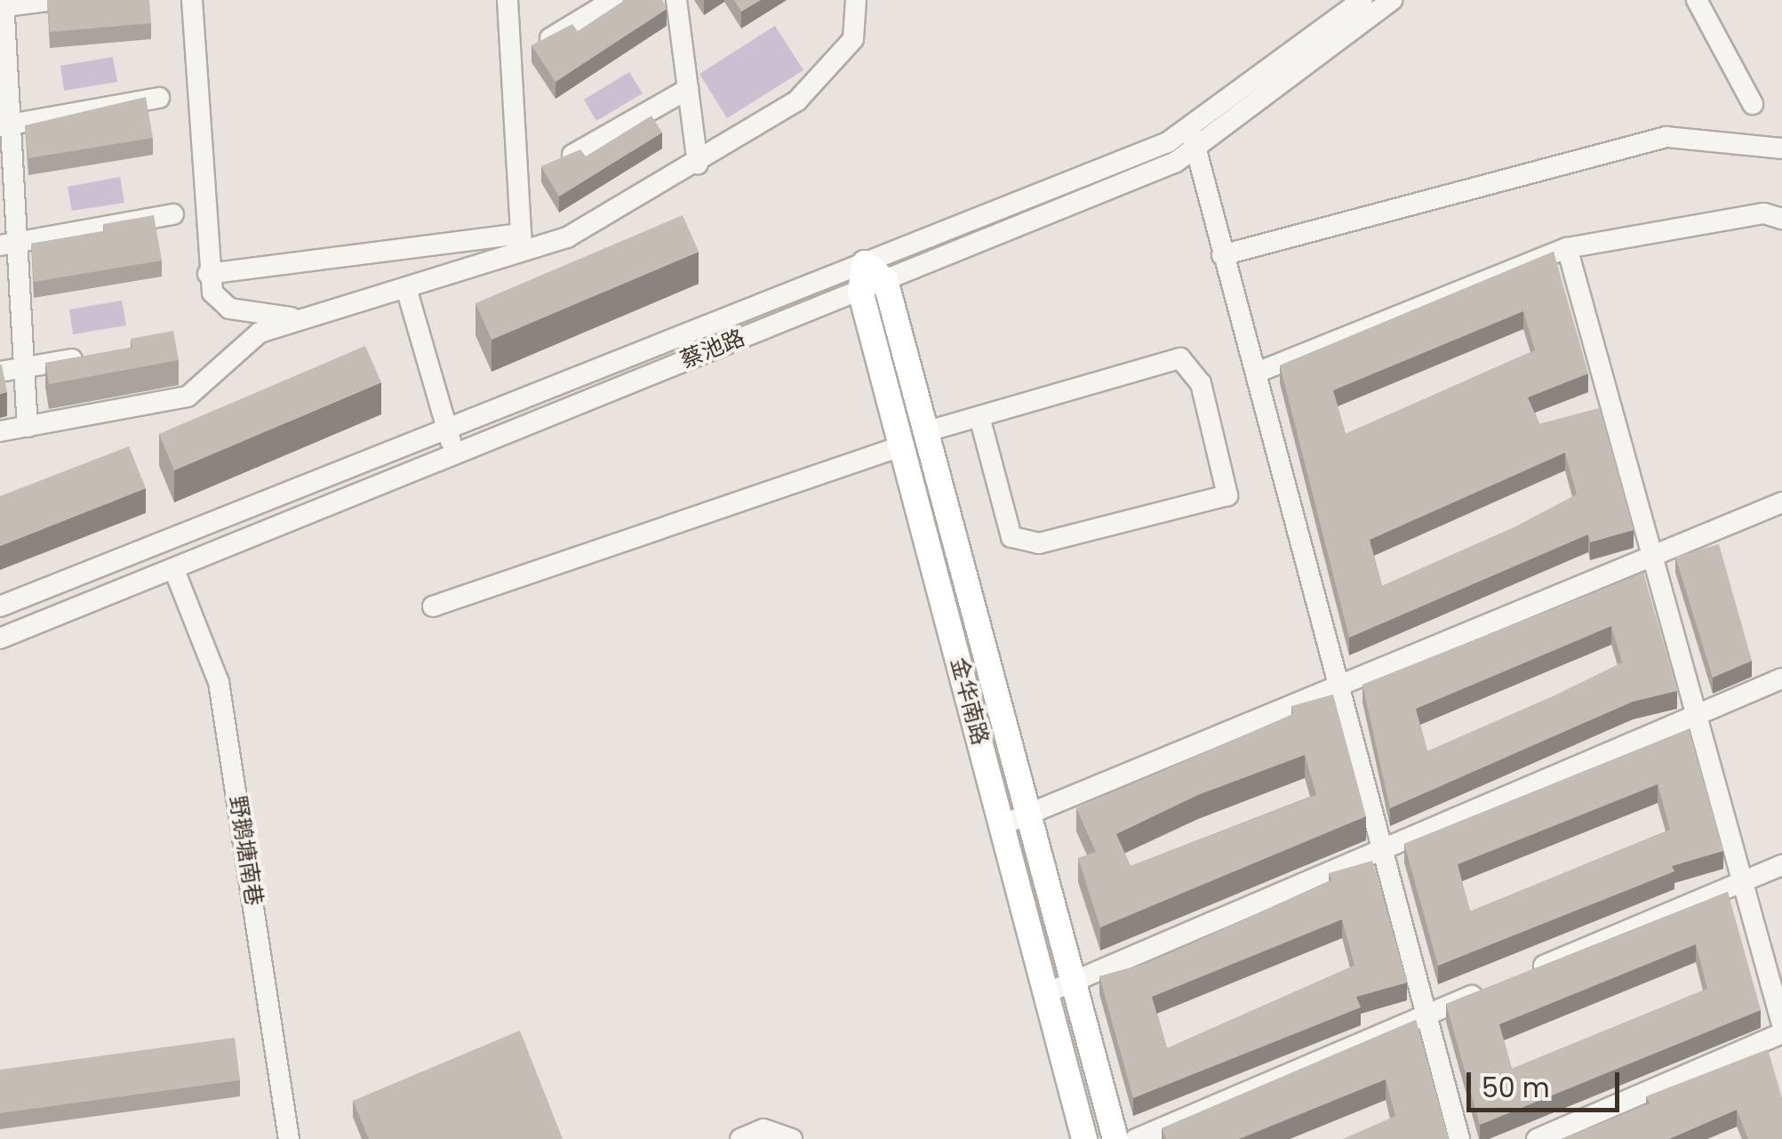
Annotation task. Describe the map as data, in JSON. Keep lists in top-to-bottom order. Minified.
{"streets":{"main road":["金华南路"],"street":["蔡池路","野鹅塘南巷"]},"crossings":[["蔡池路","金华南路"],["蔡池路","野鹅塘南巷"]],"scale_bar":"50 m"}
